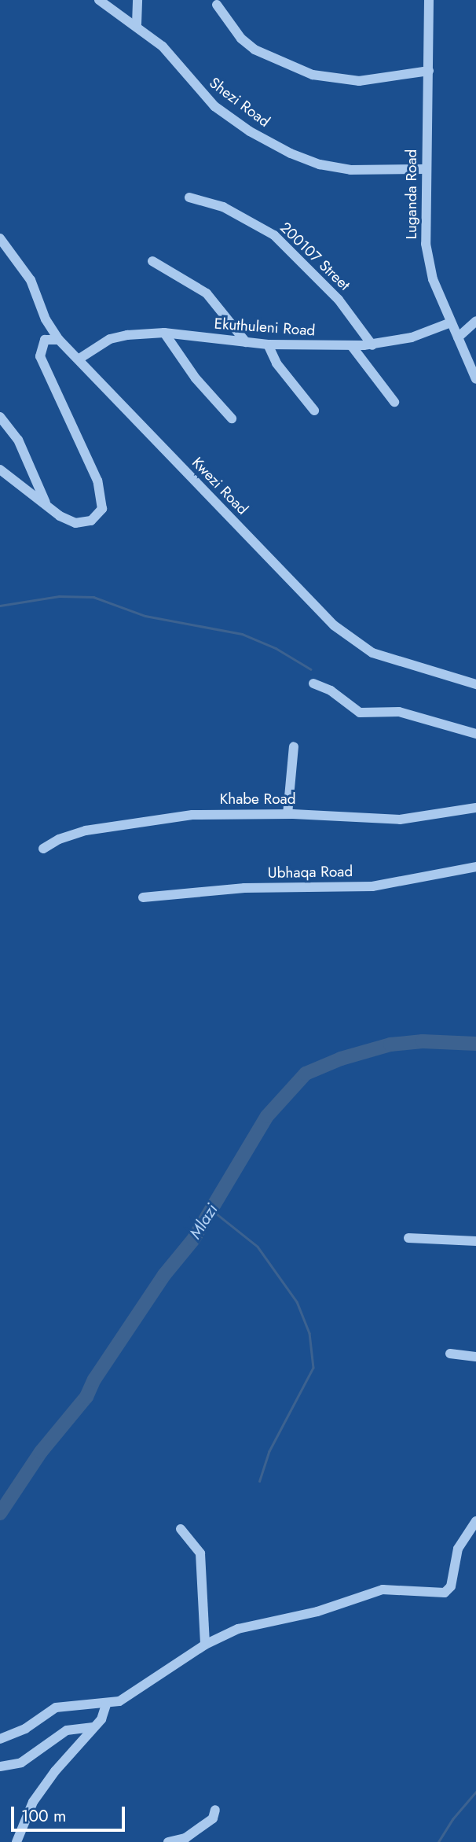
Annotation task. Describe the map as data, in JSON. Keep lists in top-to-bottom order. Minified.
{"streets":{"street":["Shezi Road","Luganda Road","200107 Street","Ekuthuleni Road","Kwezi Road","Khabe Road","Ubhaqa Road"]},"crossings":[["Shezi Road","Luganda Road"],["Luganda Road","Ekuthuleni Road"],["200107 Street","Ekuthuleni Road"],["Ekuthuleni Road","Kwezi Road"]],"water":["Mlazi"],"scale_bar":"100 m"}
